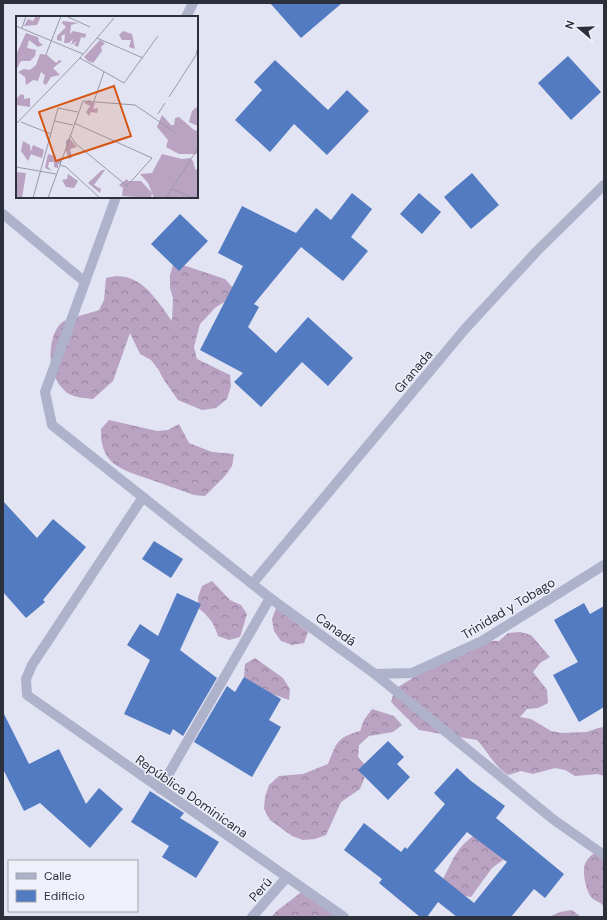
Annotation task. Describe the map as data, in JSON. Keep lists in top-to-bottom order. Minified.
{"streets":{"street":["Granada","Trinidad y Tobago","Canadá","República Dominicana","Perú"]},"crossings":[["Granada","Canadá"],["Trinidad y Tobago","Canadá"],["Canadá","República Dominicana"],["República Dominicana","Perú"]],"legend":["Calle","Edificio"],"north":"left"}
